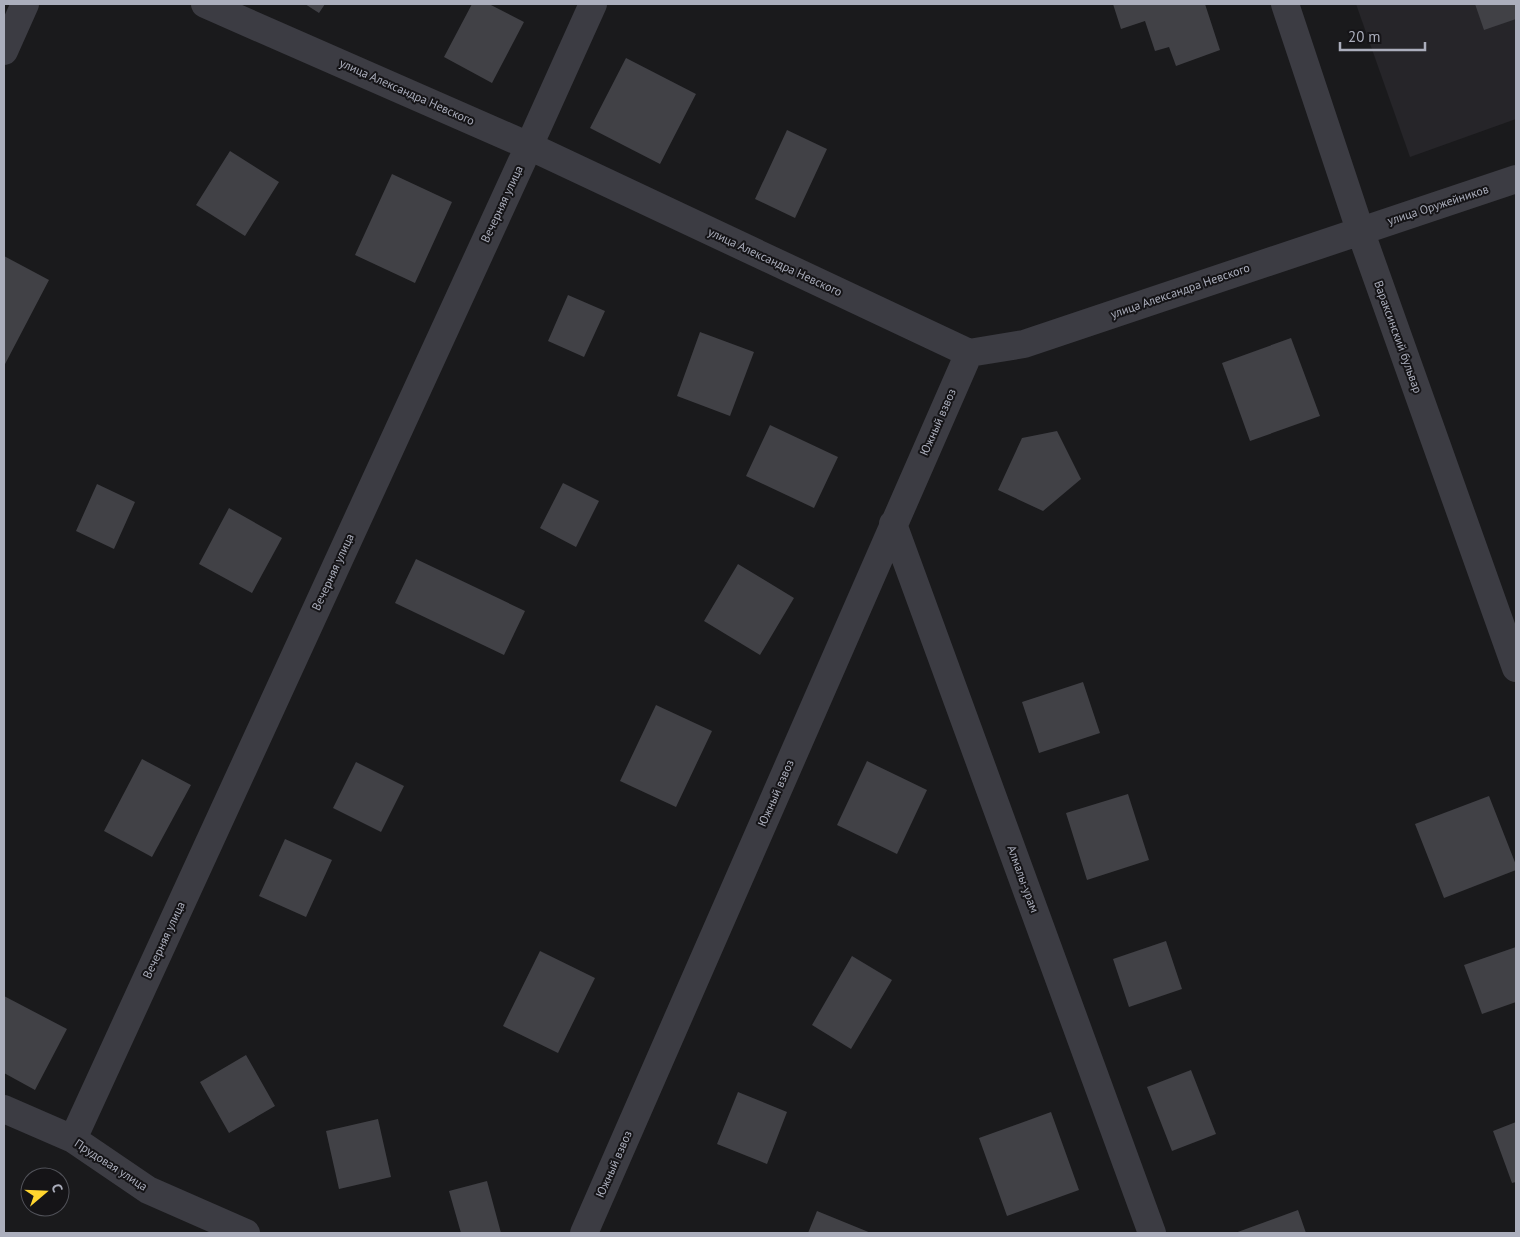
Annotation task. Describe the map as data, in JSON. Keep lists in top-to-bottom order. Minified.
{"streets":{"street":["улица Александра Невского","Вечерняя улица","улица Оружейников","Вараксинский бульвар","Южный взвоз","Алмалы-урам","Прудовая улица"]},"crossings":[["улица Александра Невского","Вечерняя улица"],["улица Александра Невского","улица Оружейников"],["улица Александра Невского","Вараксинский бульвар"],["улица Александра Невского","Южный взвоз"],["Вечерняя улица","Прудовая улица"],["улица Оружейников","Вараксинский бульвар"],["Южный взвоз","Алмалы-урам"]],"scale_bar":"20 m","north":"right"}
